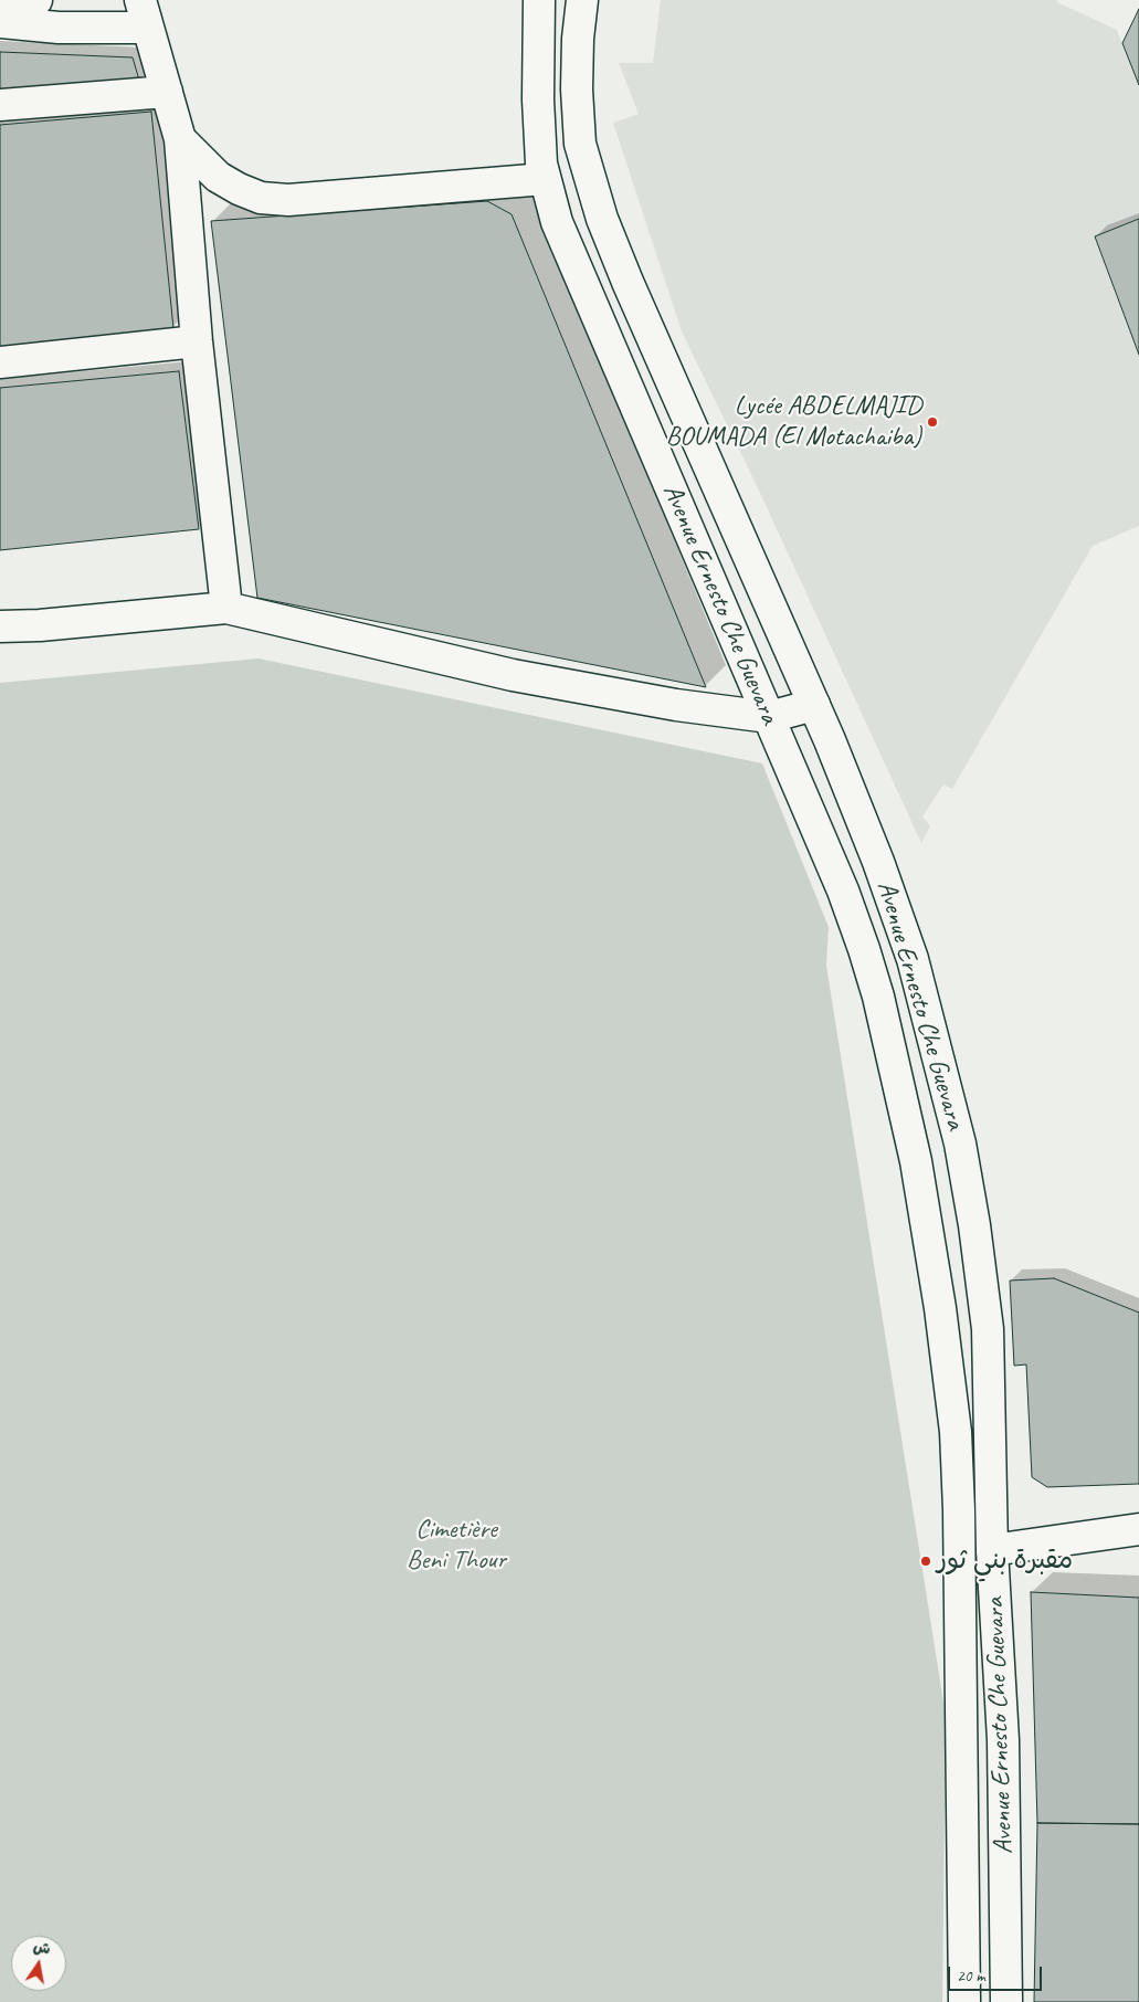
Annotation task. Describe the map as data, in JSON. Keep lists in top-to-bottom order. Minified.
{"streets":{"main road":["Avenue Ernesto Che Guevara"]},"parks":["Cimetière Beni Thour"],"places":["Lycée ABDELMAJID BOUMADA (El Motachaiba)","مقبرة بني ثور"],"scale_bar":"20 m","north":"top"}
